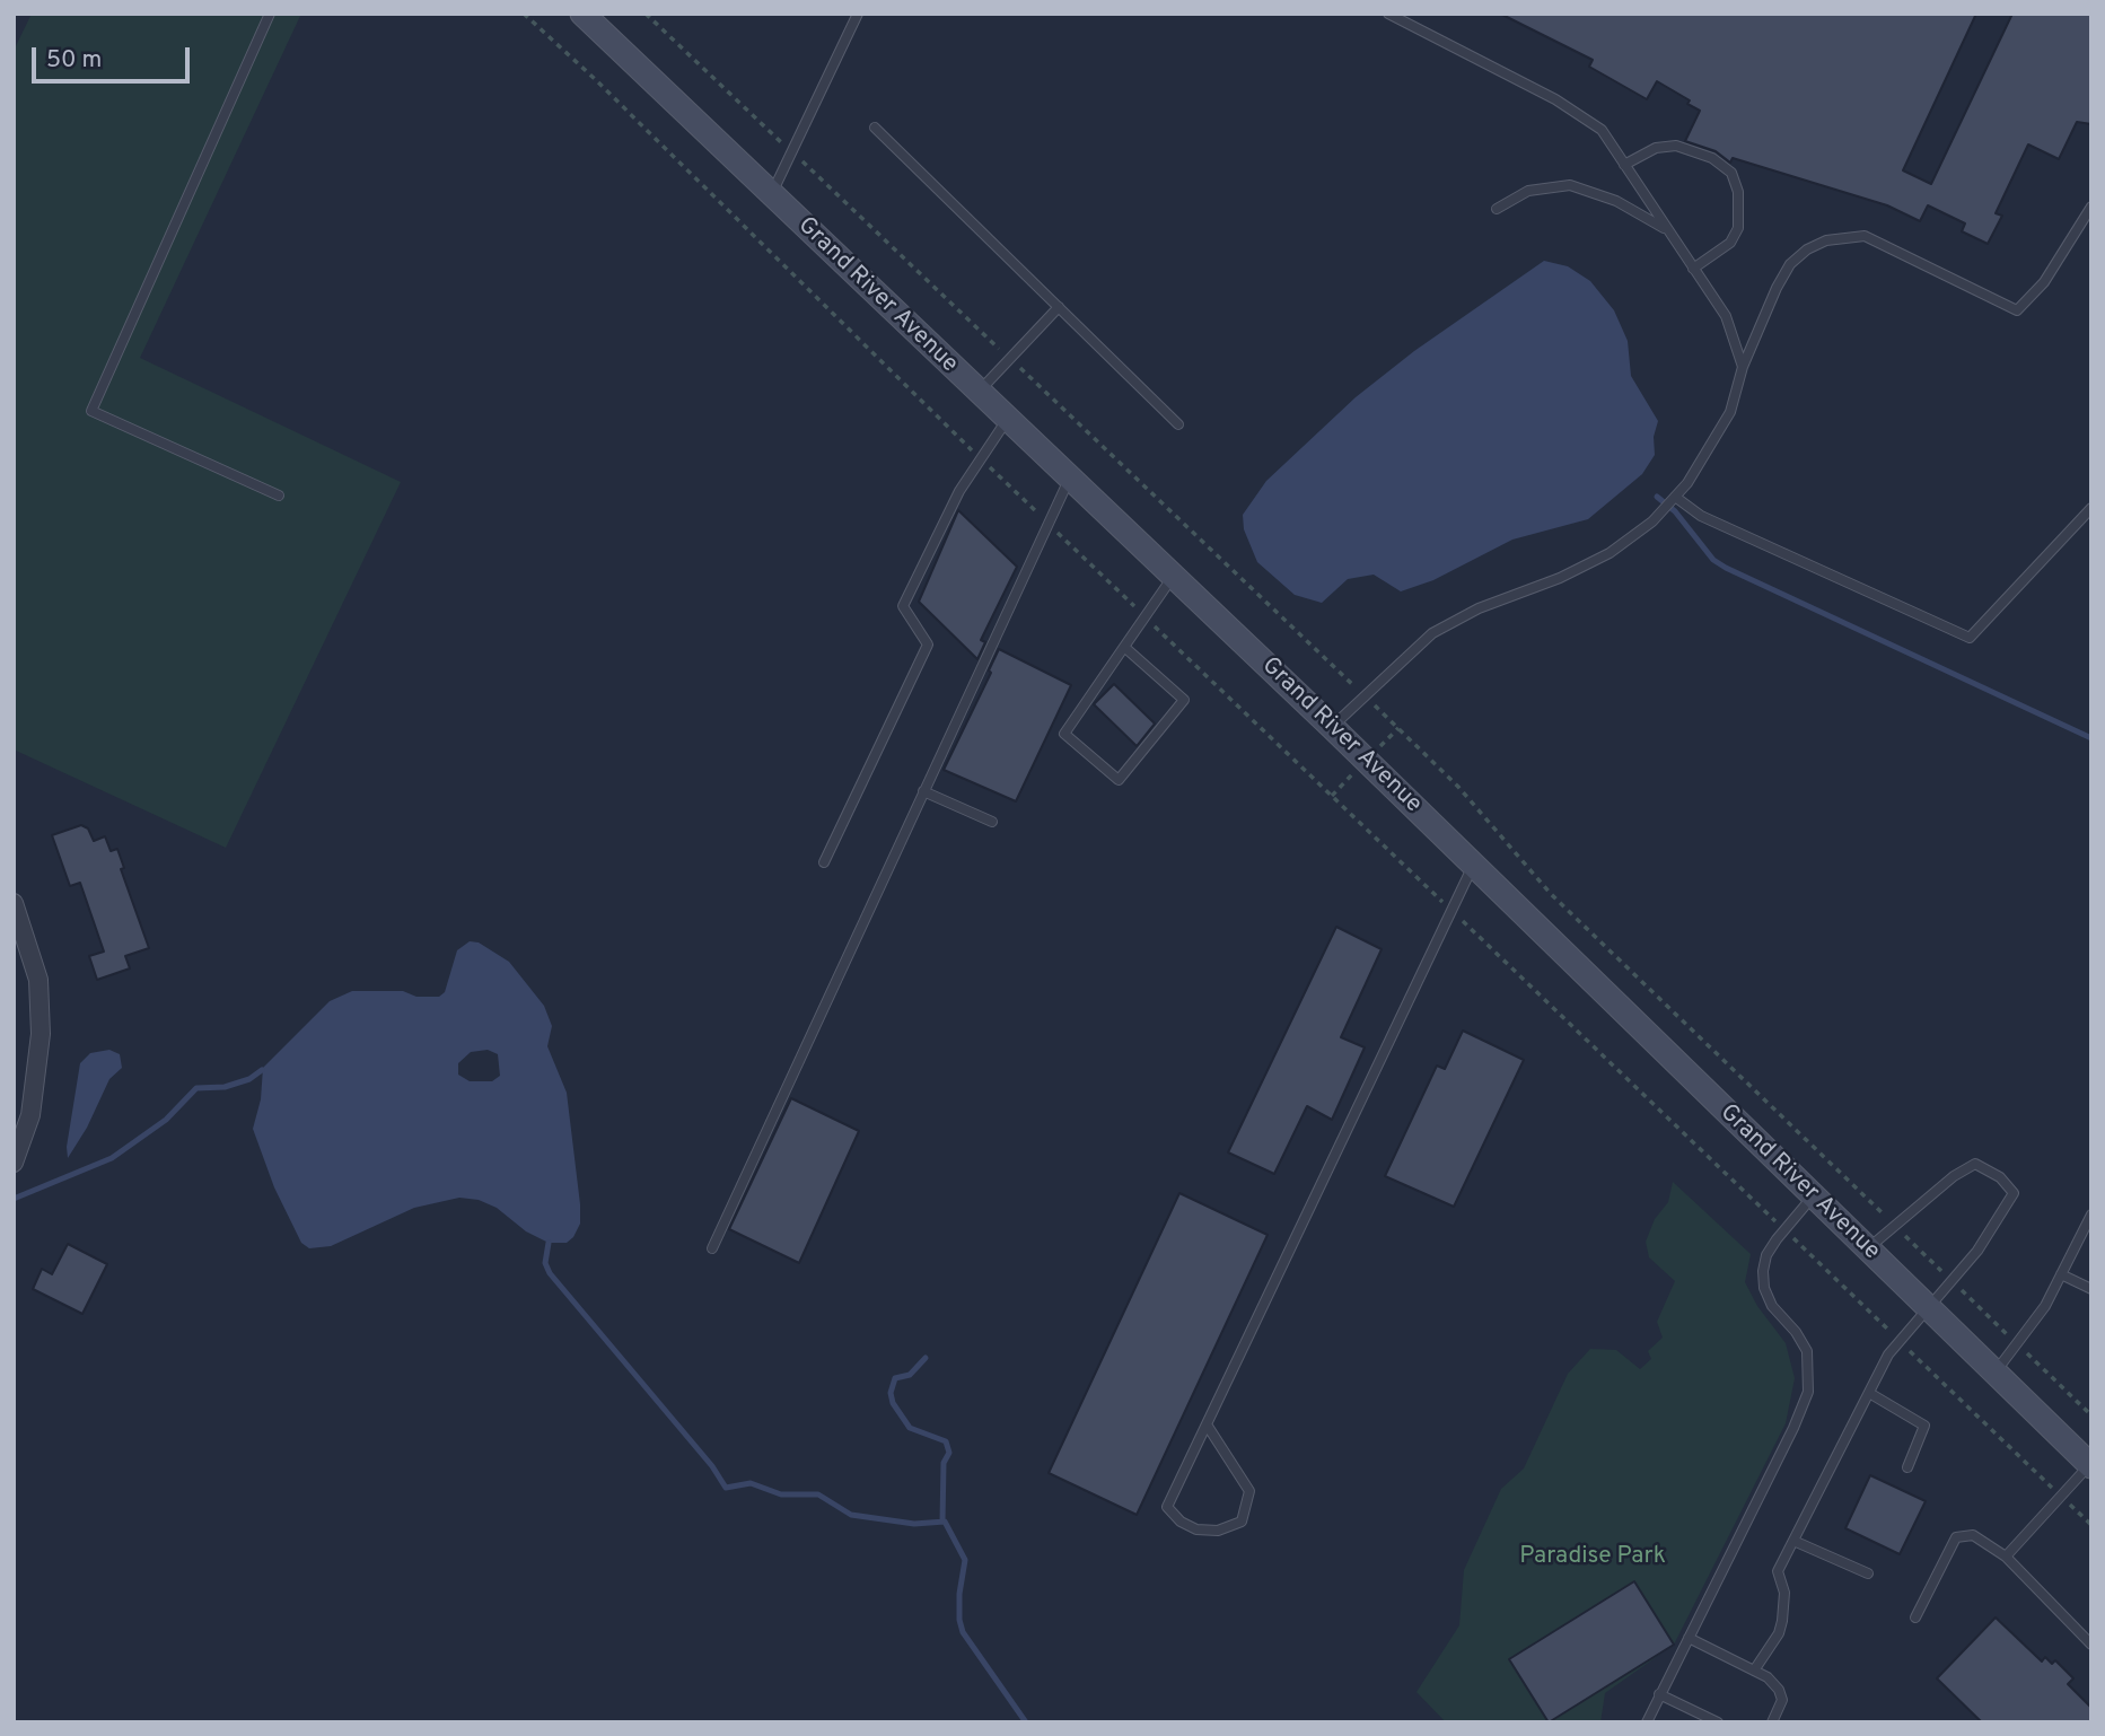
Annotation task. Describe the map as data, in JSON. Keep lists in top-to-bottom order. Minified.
{"streets":{"main road":["Grand River Avenue"]},"parks":["Paradise Park"],"scale_bar":"50 m"}
